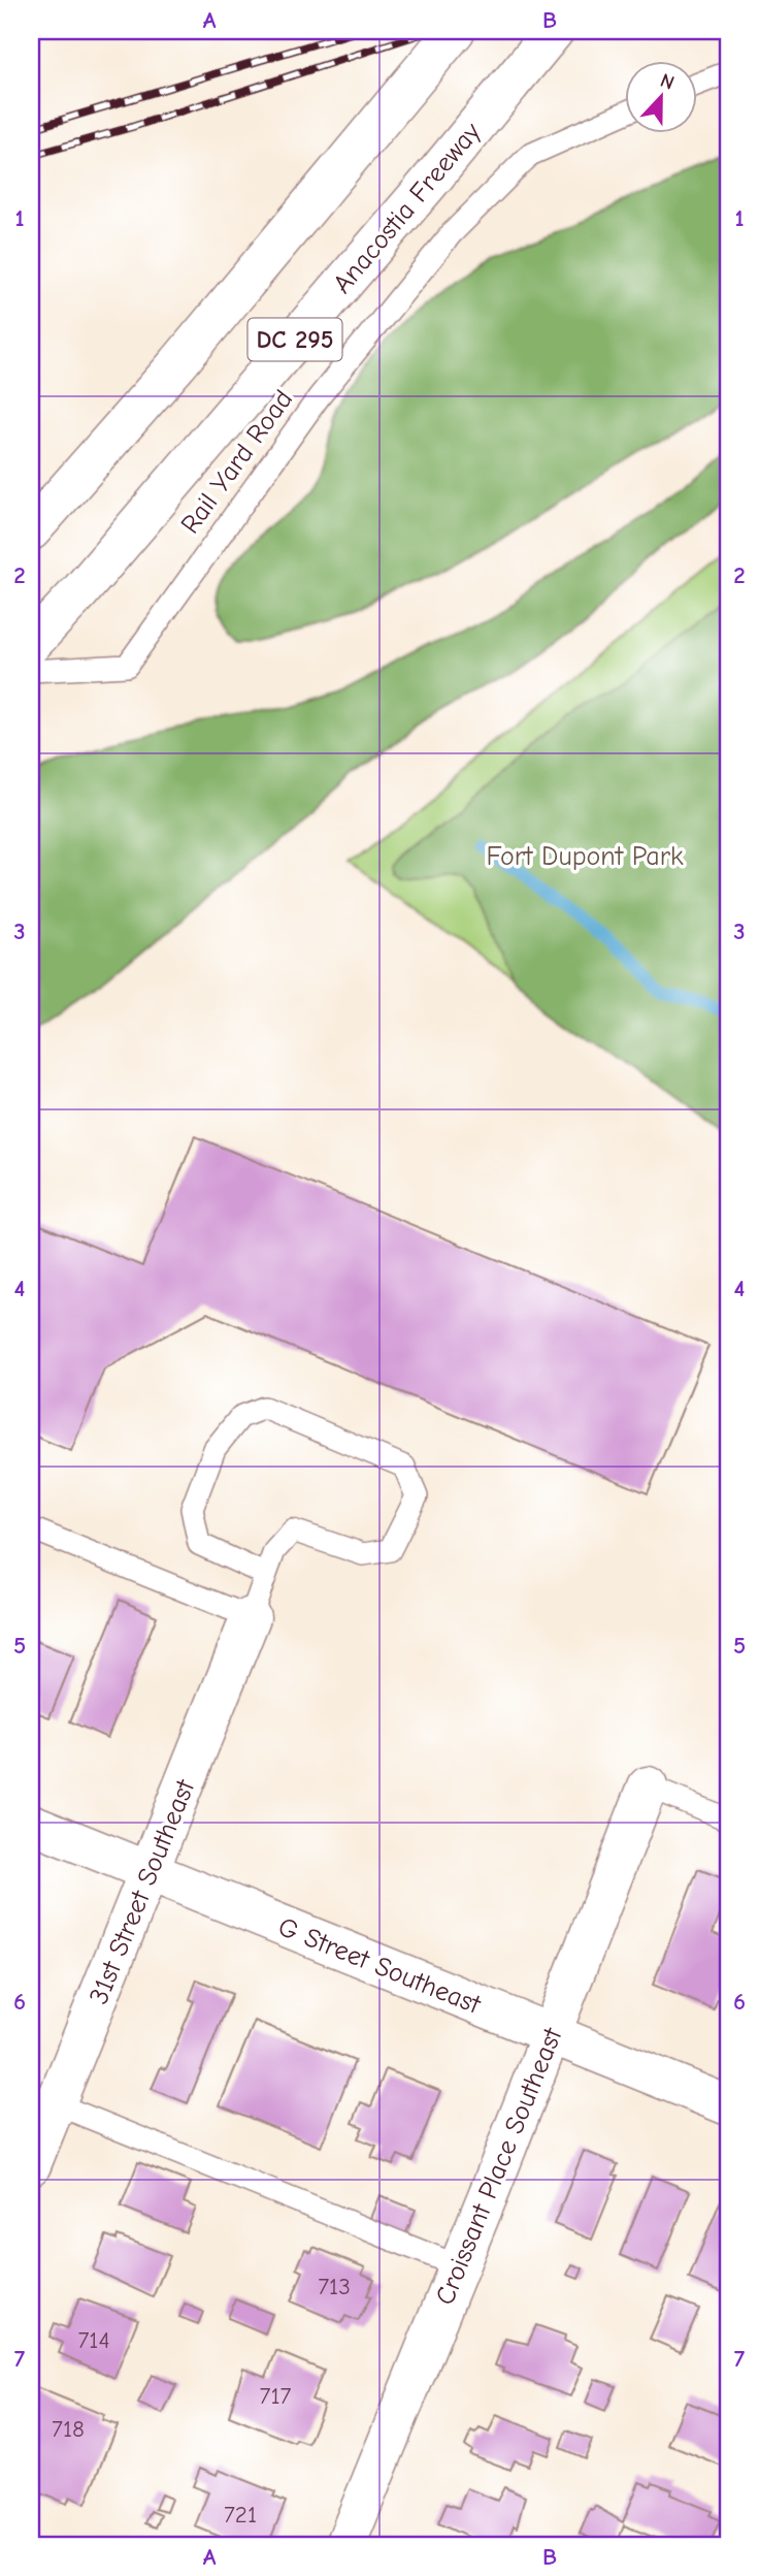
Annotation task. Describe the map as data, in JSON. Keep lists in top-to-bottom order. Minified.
{"streets":{"main road":["Anacostia Freeway","DC 295","31st Street Southeast","G Street Southeast","Croissant Place Southeast"],"lane":["Rail Yard Road"]},"crossings":[["31st Street Southeast","G Street Southeast"],["G Street Southeast","Croissant Place Southeast"]],"parks":["Fort Dupont Park"],"house_numbers":["713","714","717","718","721"],"north":"top","grid":{"columns":["A","B"],"rows":["1","2","3","4","5","6","7"]}}
